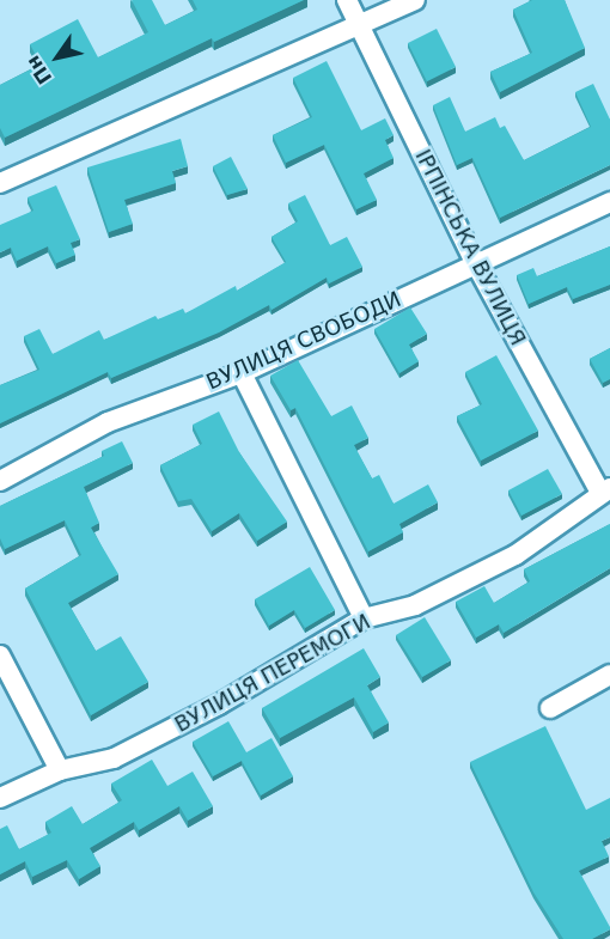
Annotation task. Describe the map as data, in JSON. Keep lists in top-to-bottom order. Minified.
{"streets":{"street":["ІРПІНСЬКА ВУЛИЦЯ","ВУЛИЦЯ СВОБОДИ","ВУЛИЦЯ ПЕРЕМОГИ"]},"crossings":[["ІРПІНСЬКА ВУЛИЦЯ","ВУЛИЦЯ СВОБОДИ"],["ІРПІНСЬКА ВУЛИЦЯ","ВУЛИЦЯ ПЕРЕМОГИ"]],"north":"bottom left"}
